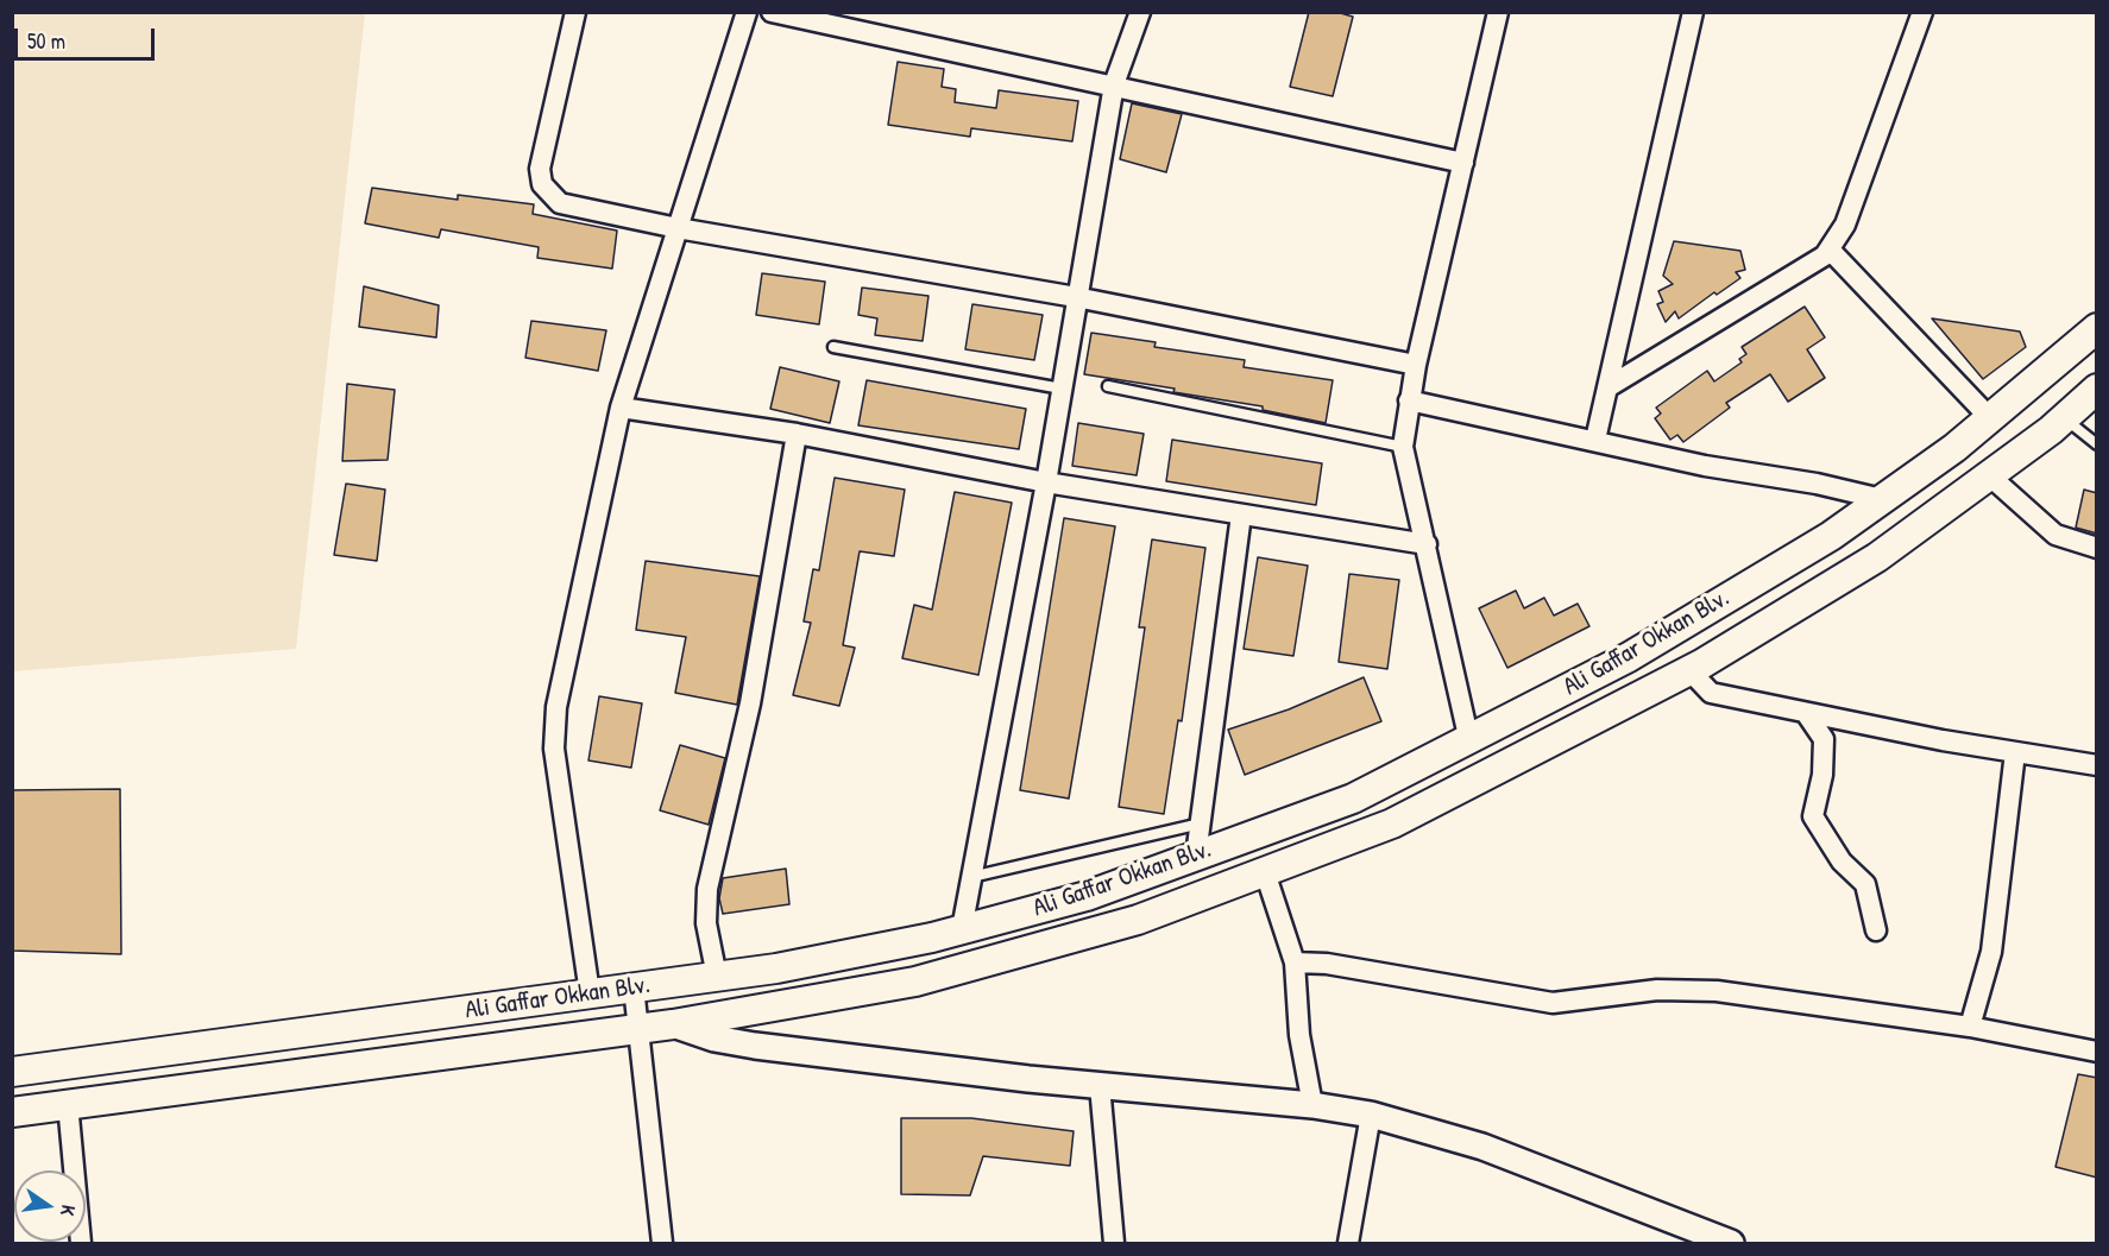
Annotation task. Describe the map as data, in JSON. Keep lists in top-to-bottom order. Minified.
{"streets":{"main road":["Ali Gaffar Okkan Blv."]},"scale_bar":"50 m","north":"right"}
